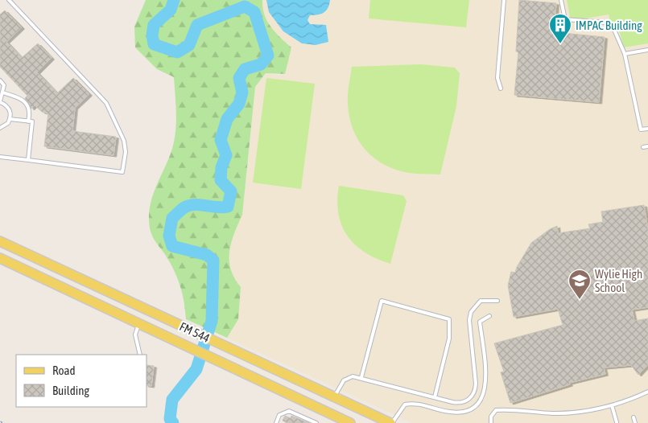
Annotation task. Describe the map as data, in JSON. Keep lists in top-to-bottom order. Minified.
{"streets":{"main road":["FM 544"]},"places":{"building":["IMPAC Building"],"school or university":["Wylie High School"]},"legend":["Road","Building"]}
